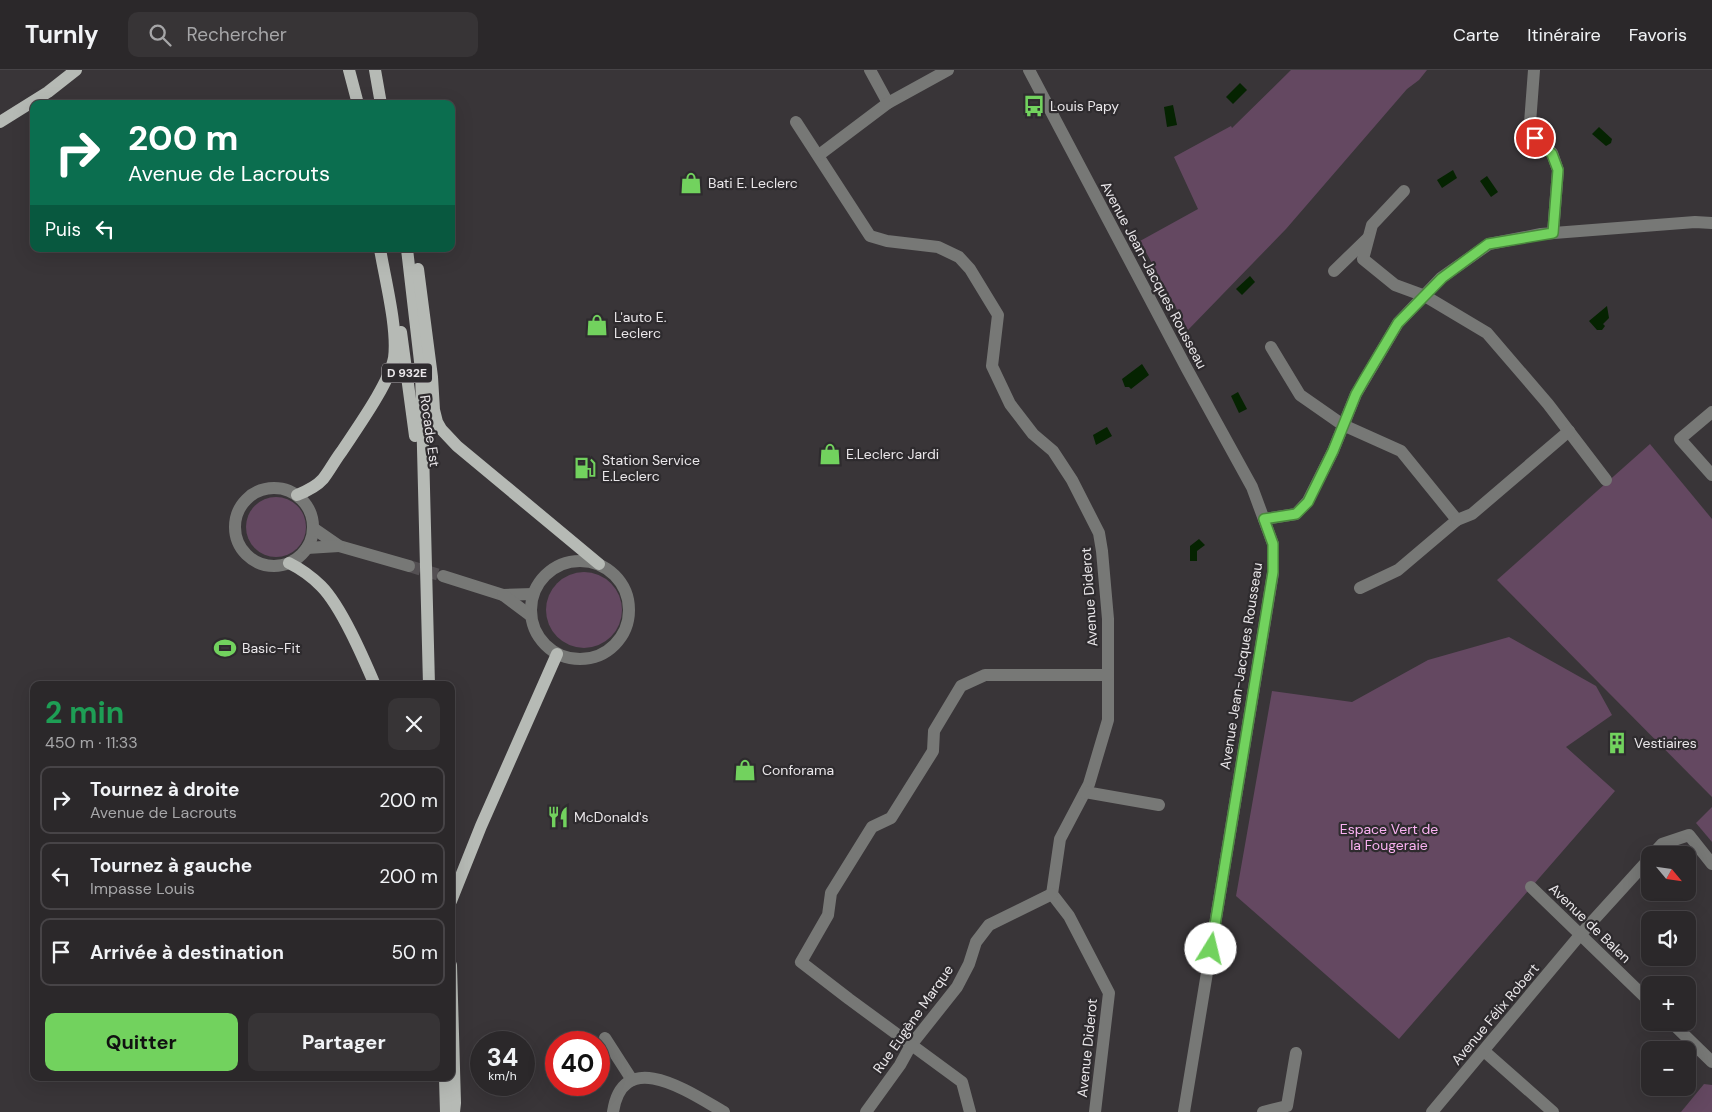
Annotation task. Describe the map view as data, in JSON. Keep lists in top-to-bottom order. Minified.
{"streets":{"main road":["D 932E","Rocade Est"],"street":["Avenue Jean-Jacques Rousseau","Avenue Diderot","Avenue de Balen","Avenue Félix Robert","Rue Eugène Marque"]},"crossings":[["Avenue Diderot","Rue Eugène Marque"],["Avenue de Balen","Avenue Félix Robert"]],"parks":["Espace Vert de la Fougeraie"],"places":{"bus stop":["Louis Papy"],"shop":["Bati E. Leclerc","L'auto E. Leclerc","E.Leclerc Jardi","Conforama"],"fuel station":["Station Service E.Leclerc"],"sports":["Basic-Fit"],"building":["Vestiaires"],"restaurant":["McDonald's"]},"north":"bottom right","page":{"header":"Turnly","search":"Rechercher","nav":["Carte","Itinéraire","Favoris"],"turn":["200 m","Avenue de Lacrouts"],"then":"Puis","heading":["2 min","450 m · 11:33"],"list":[{"name":"Tournez à droite","note":"Avenue de Lacrouts","value":"200 m"},{"name":"Tournez à gauche","note":"Impasse Louis","value":"200 m"},{"name":"Arrivée à destination","value":"50 m"}],"map_buttons":["+","−"],"buttons":["Quitter","Partager"],"speed":"34 km/h","limit":"40"}}
